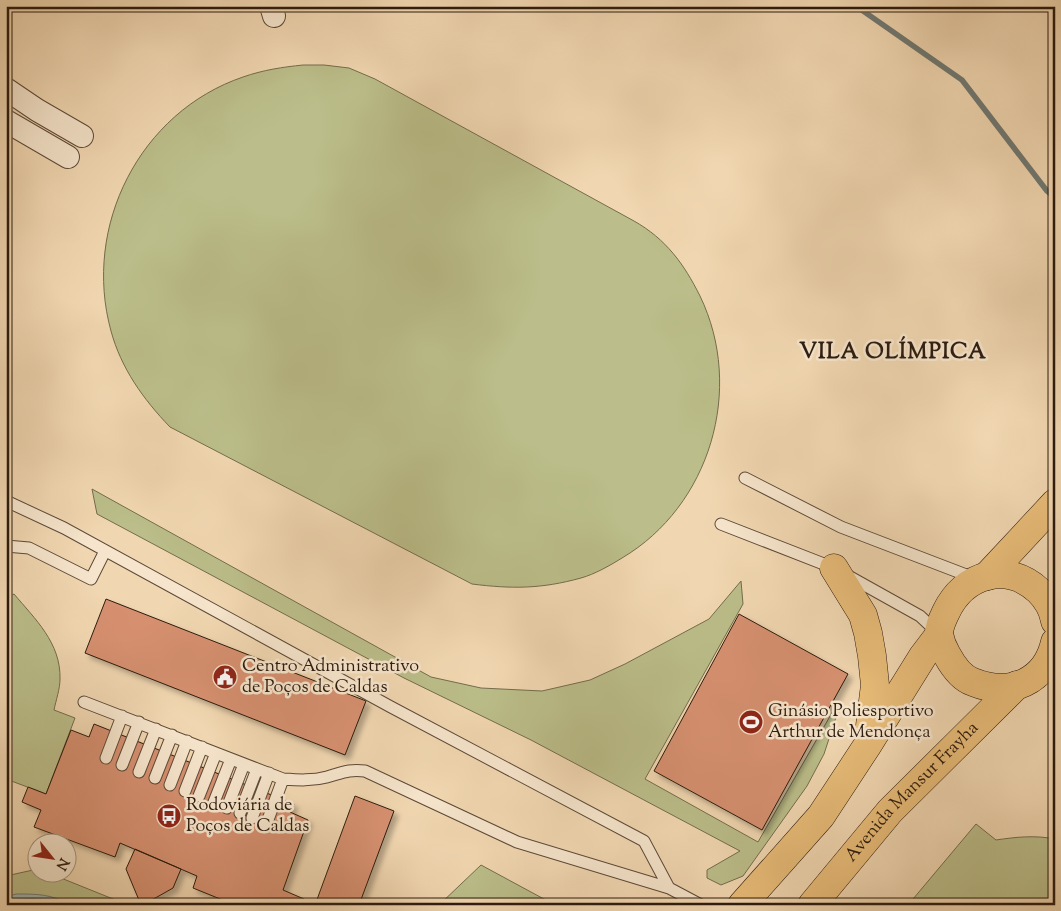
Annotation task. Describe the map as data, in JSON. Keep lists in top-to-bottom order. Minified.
{"streets":{"main road":["Avenida Mansur Frayha"]},"districts":["VILA OLÍMPICA"],"places":{"public building":["Centro Administrativo de Poços de Caldas"],"sports":["Ginásio Poliesportivo Arthur de Mendonça"],"bus stop":["Rodoviária de Poços de Caldas"]},"north":"bottom right"}
